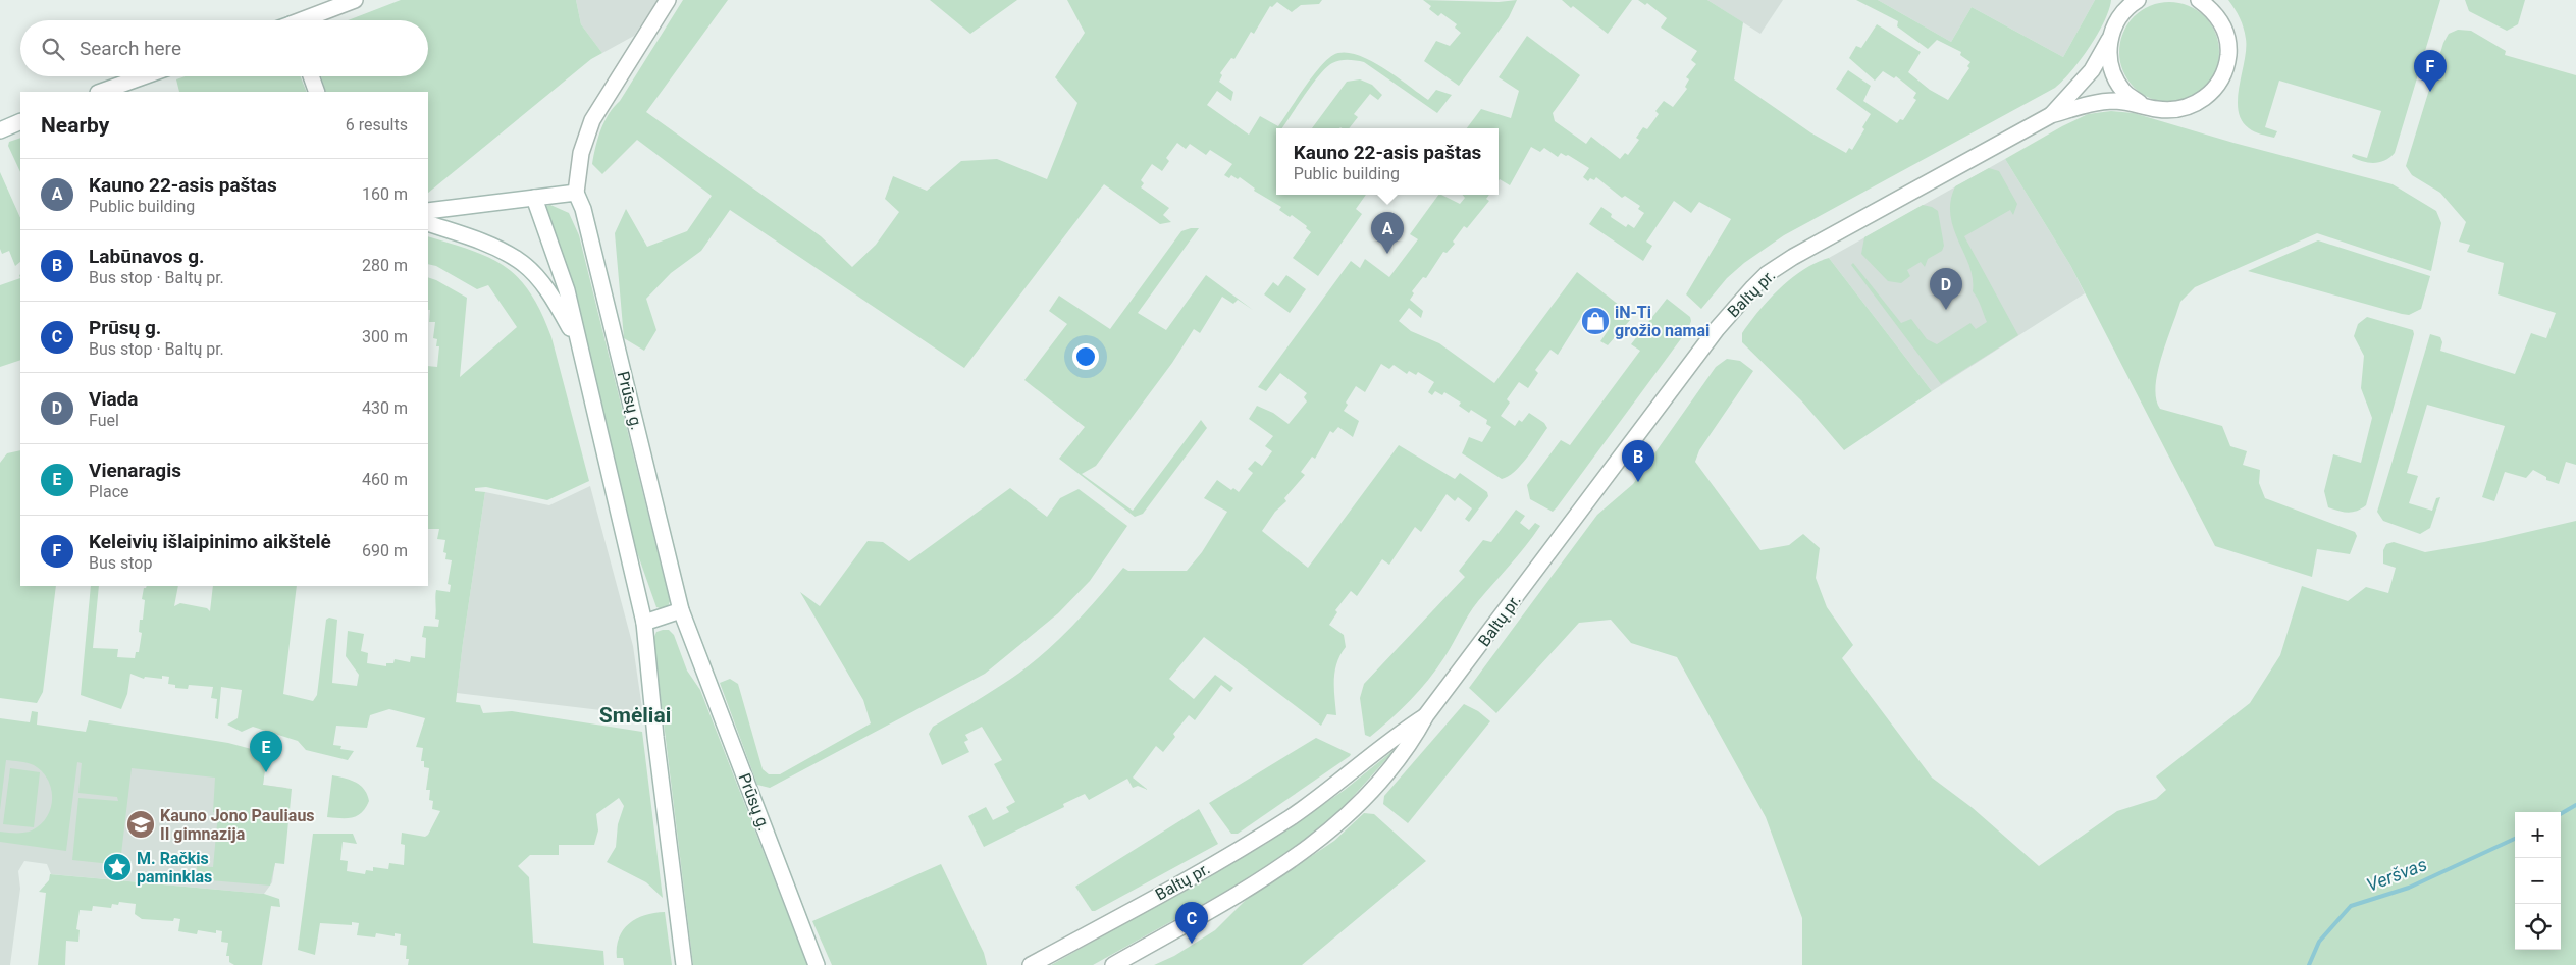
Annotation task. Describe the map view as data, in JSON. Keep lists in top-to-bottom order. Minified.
{"streets":{"street":["Baltų pr.","Prūsų g."]},"districts":["Smėliai"],"water":["Veršvas"],"places":{"shop":["iN-Ti grožio namai"],"school or university":["Kauno Jono Pauliaus II gimnazija"],"place":["M. Račkis paminklas"]},"page":{"search":"Search here","pins":["F","A","D","B","E","C"],"heading":["Nearby","6 results"],"popup":["Kauno 22-asis paštas","Public building"],"list":[{"mark":"A","name":"Kauno 22-asis paštas","note":"Public building","value":"160 m"},{"mark":"B","name":"Labūnavos g.","note":"Bus stop · Baltų pr.","value":"280 m"},{"mark":"C","name":"Prūsų g.","note":"Bus stop · Baltų pr.","value":"300 m"},{"mark":"D","name":"Viada","note":"Fuel","value":"430 m"},{"mark":"E","name":"Vienaragis","note":"Place","value":"460 m"},{"mark":"F","name":"Keleivių išlaipinimo aikštelė","note":"Bus stop","value":"690 m"}],"map_buttons":["+","−"]}}
